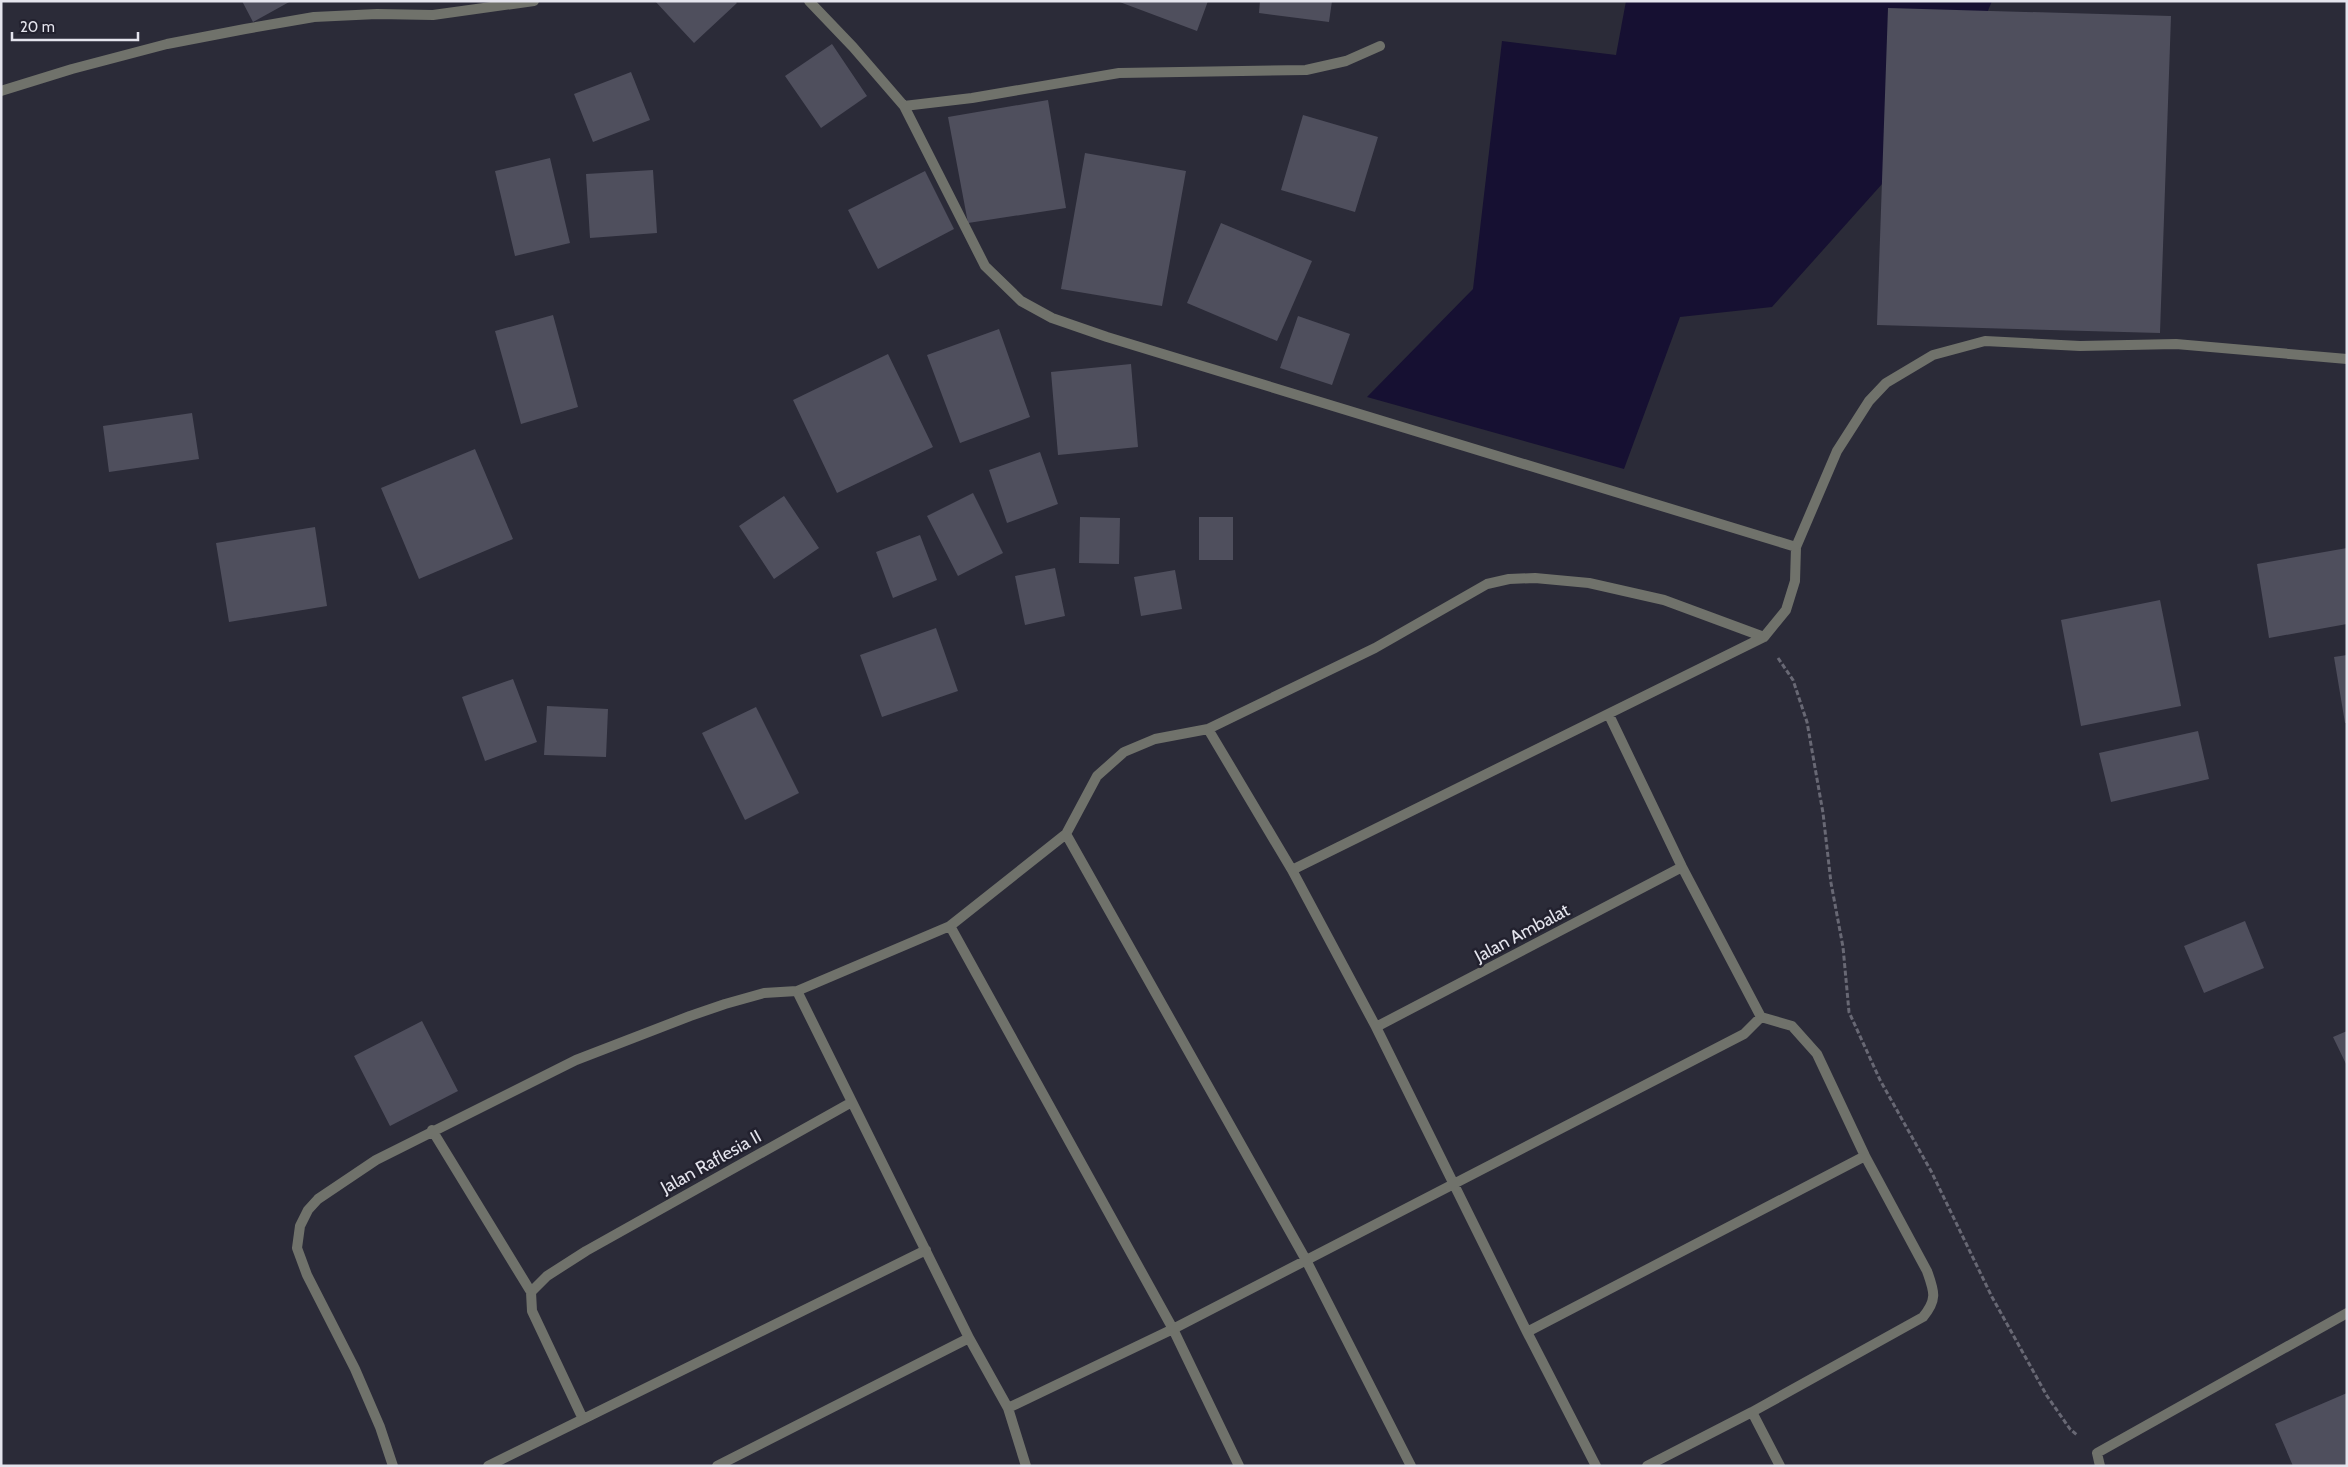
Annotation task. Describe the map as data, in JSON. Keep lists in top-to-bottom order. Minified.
{"streets":{"street":["Jalan Ambalat","Jalan Raflesia II"]},"scale_bar":"20 m"}
